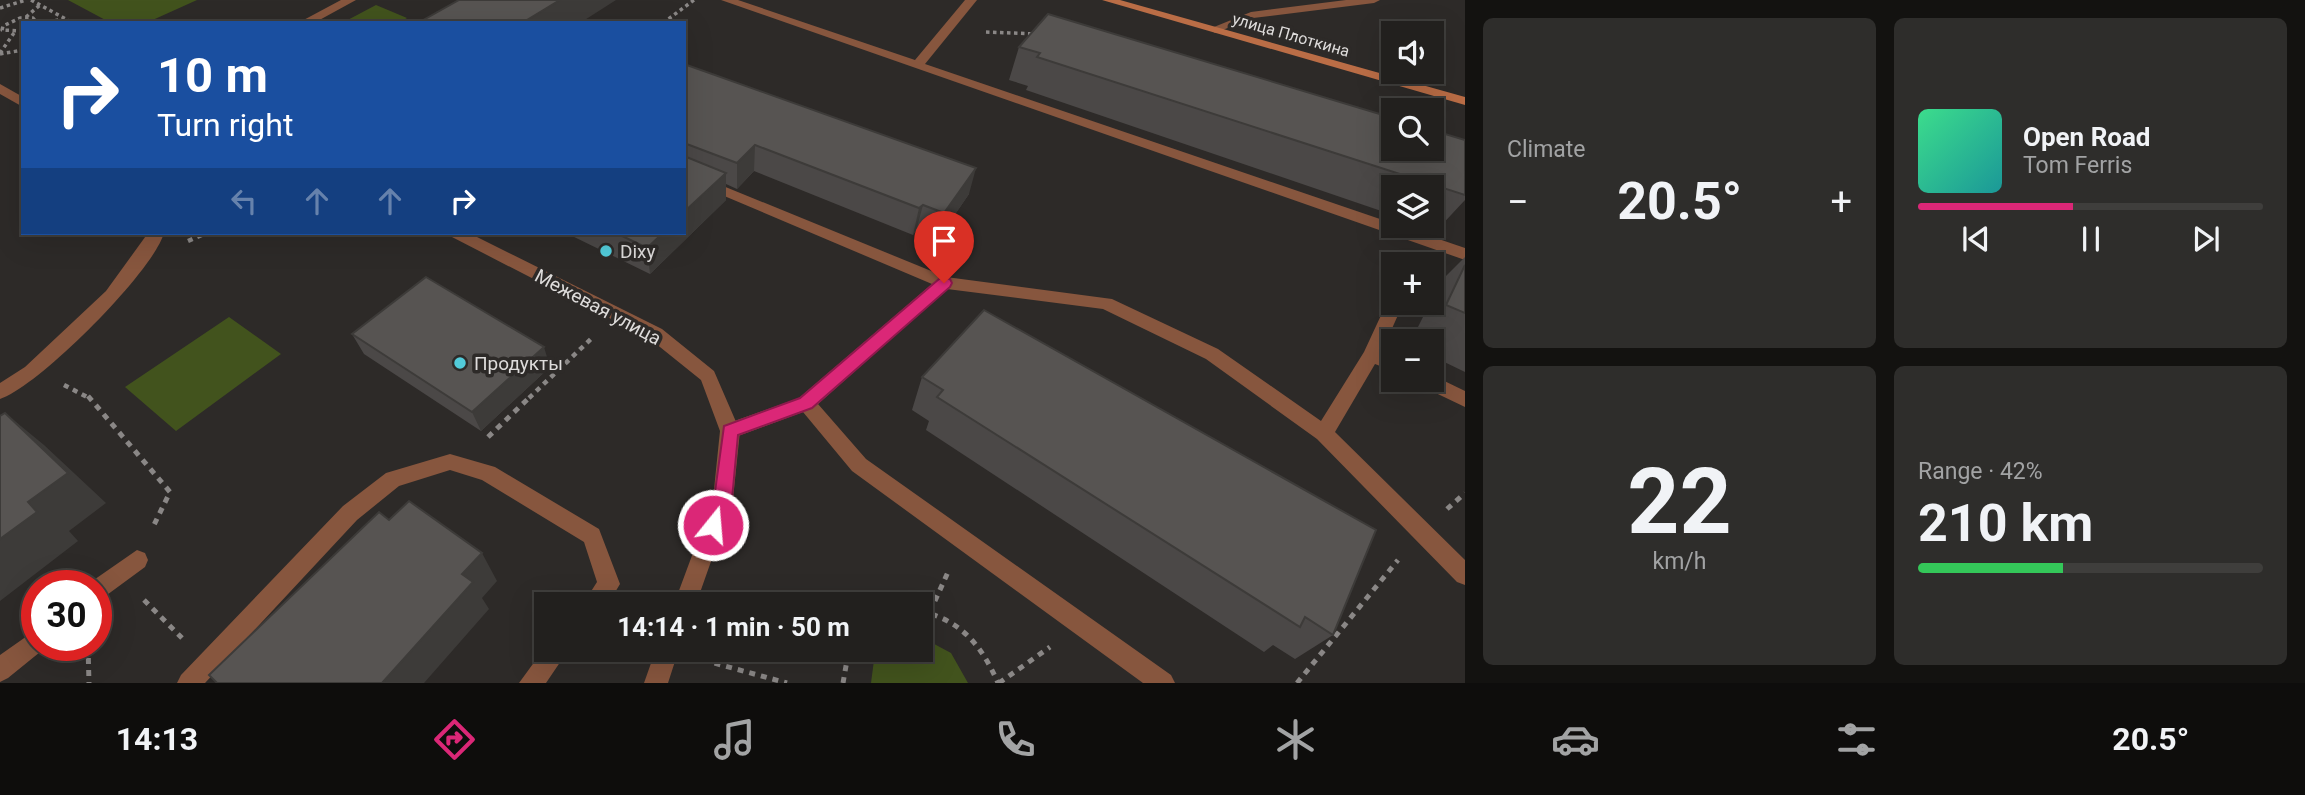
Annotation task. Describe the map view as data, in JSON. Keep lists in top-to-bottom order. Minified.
{"streets":{"street":["улица Плоткина","Межевая улица"]},"places":["Dixy","Продукты"],"page":{"tile":["Climate",["22","km/h"],["Range · 42%","210 km"]],"map_buttons":["+","−"],"turn":["10 m","Turn right"],"song":["Open Road","Tom Ferris"],"heat":["−","20.5°","+"],"limit":"30","trip":"14:14 · 1 min · 50 m","tabs":["14:13","20.5°"]}}
